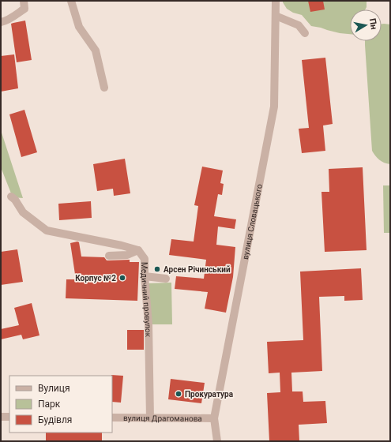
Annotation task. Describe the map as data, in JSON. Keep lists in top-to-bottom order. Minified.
{"streets":{"street":["вулиця Словацького","Медичний провулок","вулиця Драгоманова"]},"crossings":[["вулиця Словацького","вулиця Драгоманова"],["Медичний провулок","вулиця Драгоманова"]],"places":["Арсен Річинський","Корпус №2","Прокуратура"],"legend":["Вулиця","Парк","Будівля"],"north":"right"}
